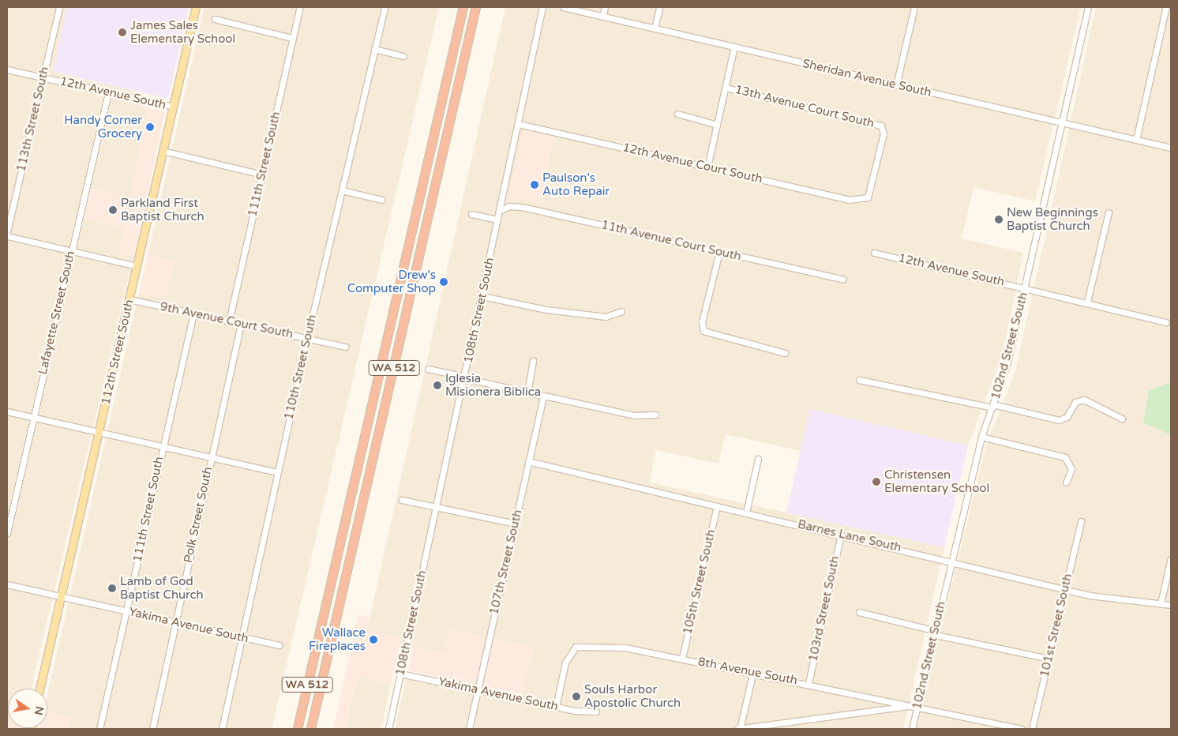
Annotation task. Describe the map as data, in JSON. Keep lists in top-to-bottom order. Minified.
{"streets":{"highway":["WA 512"],"main road":["112th Street South"],"street":["Sheridan Avenue South","12th Avenue South","13th Avenue Court South","113th Street South","12th Avenue Court South","111th Street South","11th Avenue Court South","108th Street South","Lafayette Street South","9th Avenue Court South","102nd Street South","110th Street South","Polk Street South","Barnes Lane South","107th Street South","105th Street South","103rd Street South","Yakima Avenue South","101st Street South","8th Avenue South"]},"crossings":[["Sheridan Avenue South","102nd Street South"],["12th Avenue South","113th Street South"],["12th Avenue South","Lafayette Street South"],["12th Avenue South","102nd Street South"],["12th Avenue South","112th Street South"],["13th Avenue Court South","12th Avenue Court South"],["12th Avenue Court South","108th Street South"],["111th Street South","9th Avenue Court South"],["111th Street South","Yakima Avenue South"],["11th Avenue Court South","108th Street South"],["108th Street South","Yakima Avenue South"],["9th Avenue Court South","112th Street South"],["9th Avenue Court South","110th Street South"],["9th Avenue Court South","Polk Street South"],["102nd Street South","Barnes Lane South"],["102nd Street South","8th Avenue South"],["112th Street South","Yakima Avenue South"],["110th Street South","Yakima Avenue South"],["Polk Street South","Yakima Avenue South"],["Barnes Lane South","107th Street South"],["Barnes Lane South","105th Street South"],["Barnes Lane South","103rd Street South"],["Barnes Lane South","101st Street South"],["107th Street South","Yakima Avenue South"],["105th Street South","8th Avenue South"],["103rd Street South","8th Avenue South"],["Yakima Avenue South","8th Avenue South"]],"places":["James Sales Elementary School","Handy Corner Grocery","Paulson's Auto Repair","Parkland First Baptist Church","New Beginnings Baptist Church","Drew's Computer Shop","Iglesia Misionera Biblica","Christensen Elementary School","Lamb of God Baptist Church","Wallace Fireplaces","Souls Harbor Apostolic Church"],"north":"right"}
